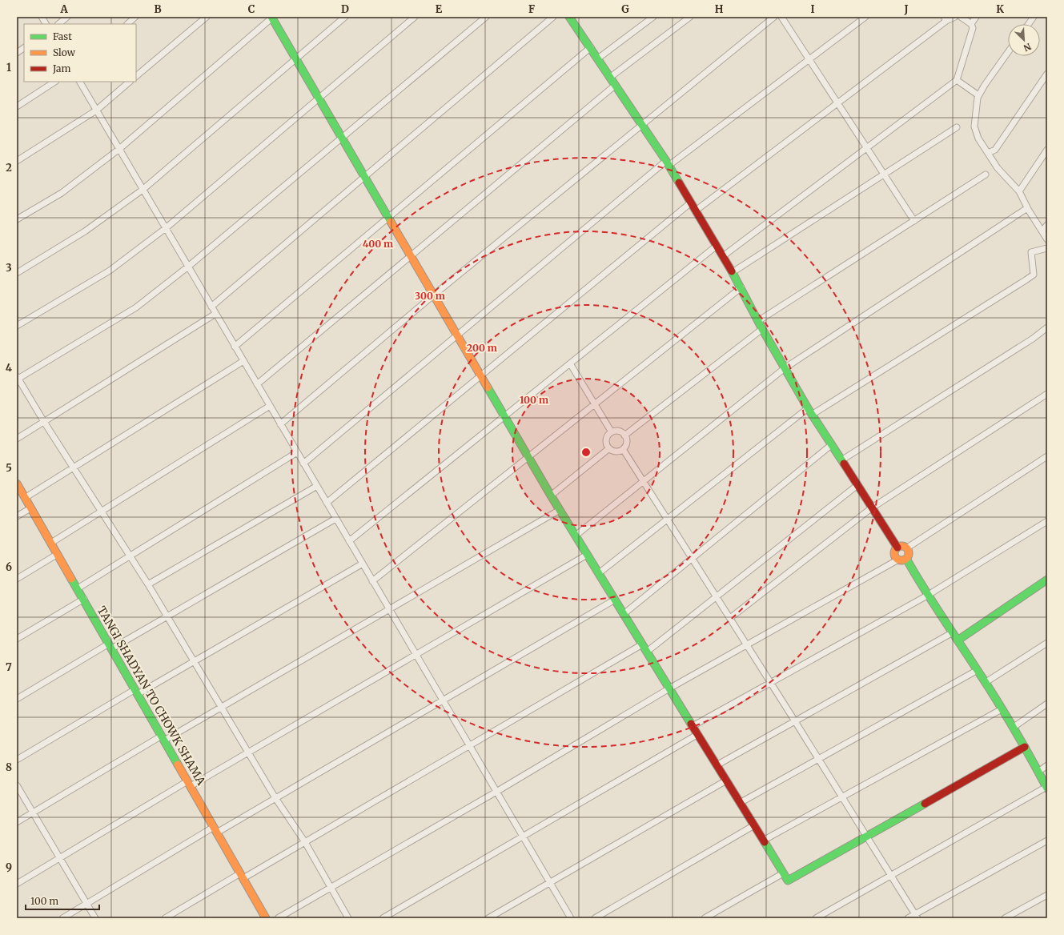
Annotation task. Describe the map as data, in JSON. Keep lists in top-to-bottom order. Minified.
{"streets":{"street":["TANGI SHADYAN TO CHOWK SHAMA"]},"legend":["Fast","Slow","Jam"],"scale_bar":"100 m","north":"bottom right","grid":{"columns":["A","B","C","D","E","F","G","H","I","J","K"],"rows":["1","2","3","4","5","6","7","8","9"]},"rings":["400 m","300 m","200 m","100 m"]}
